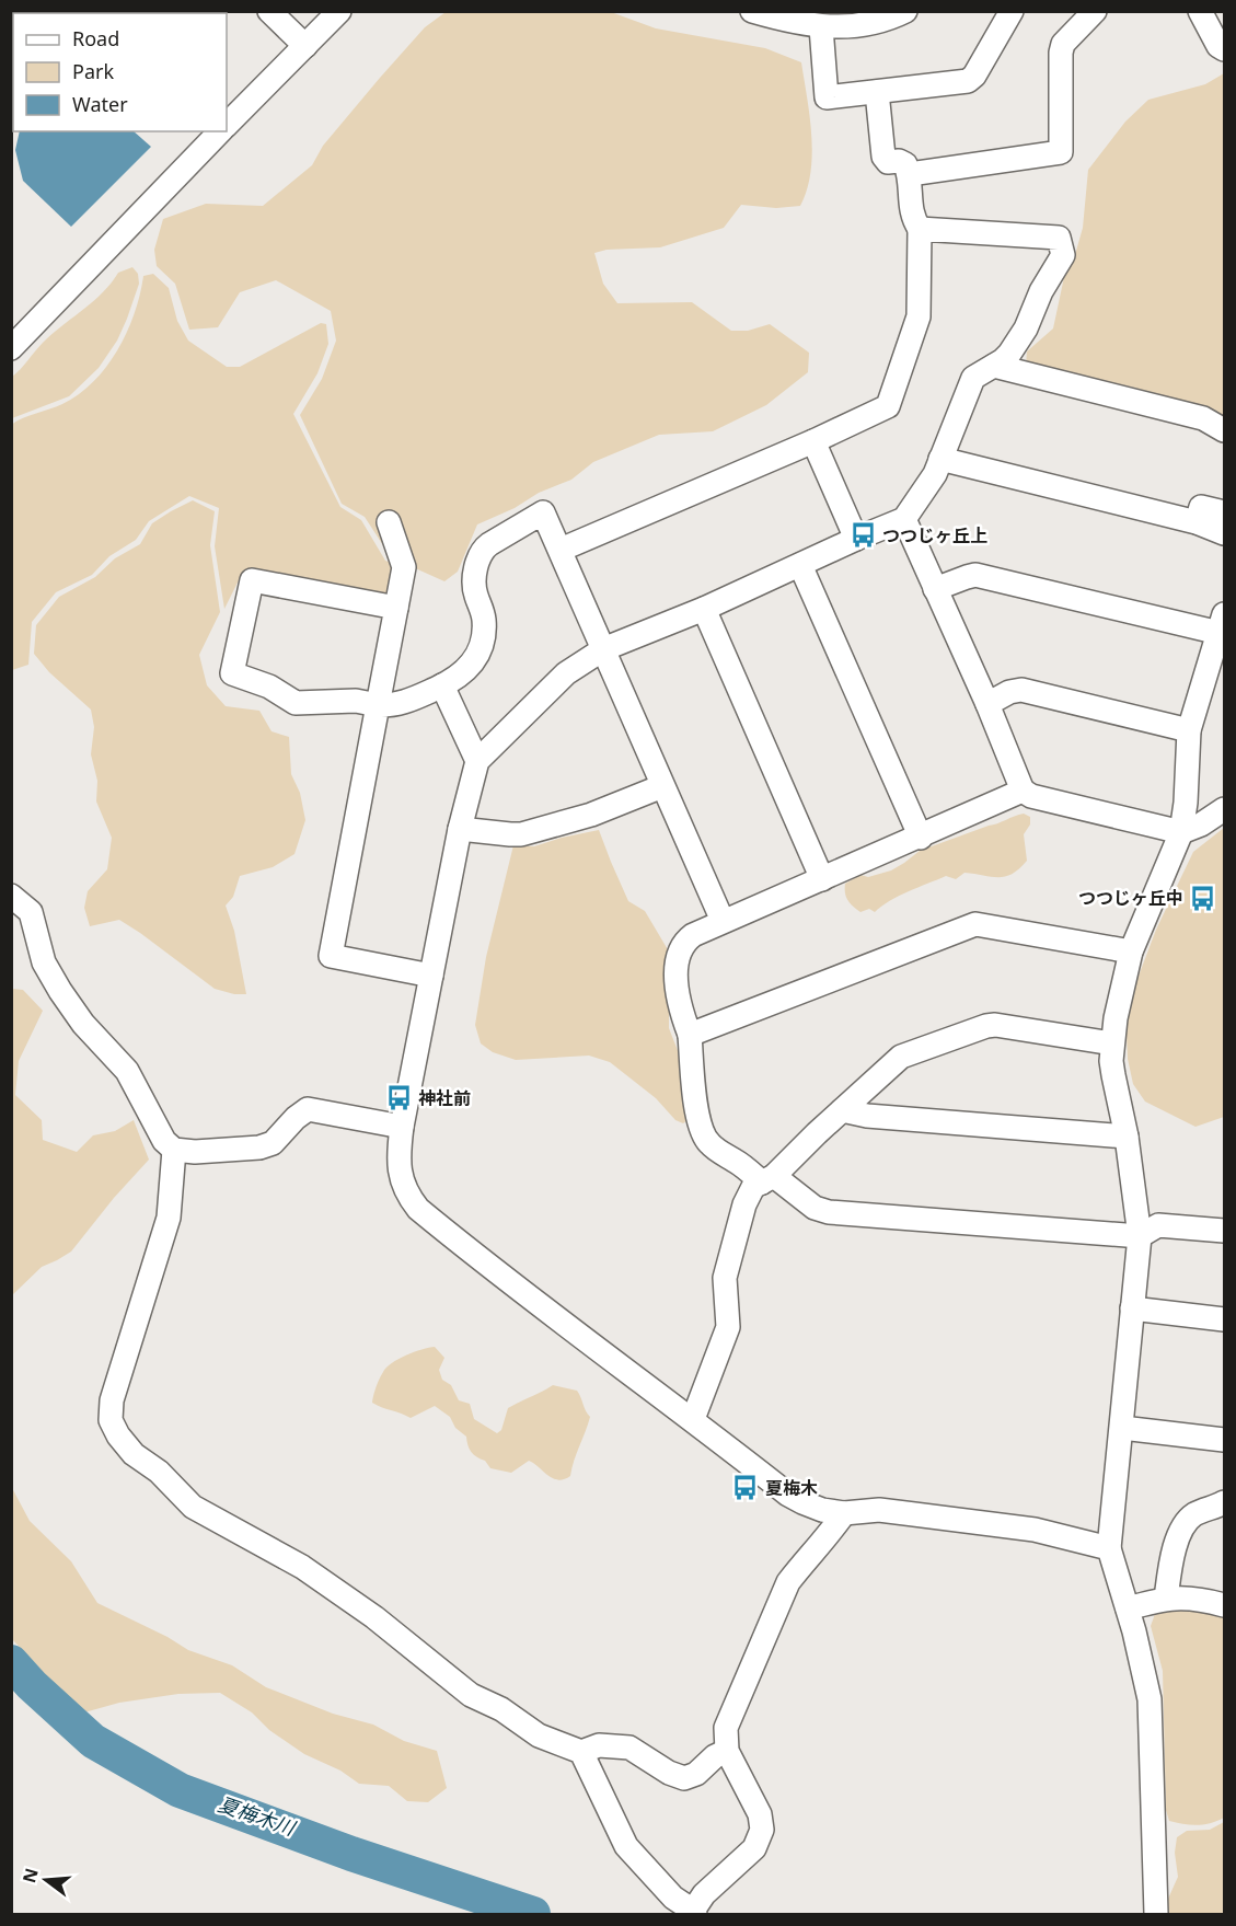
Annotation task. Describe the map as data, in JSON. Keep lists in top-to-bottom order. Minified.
{"water":["夏梅木川"],"places":{"bus stop":["つつじヶ丘上","つつじヶ丘中","神社前","夏梅木"]},"legend":["Road","Park","Water"],"north":"left"}
